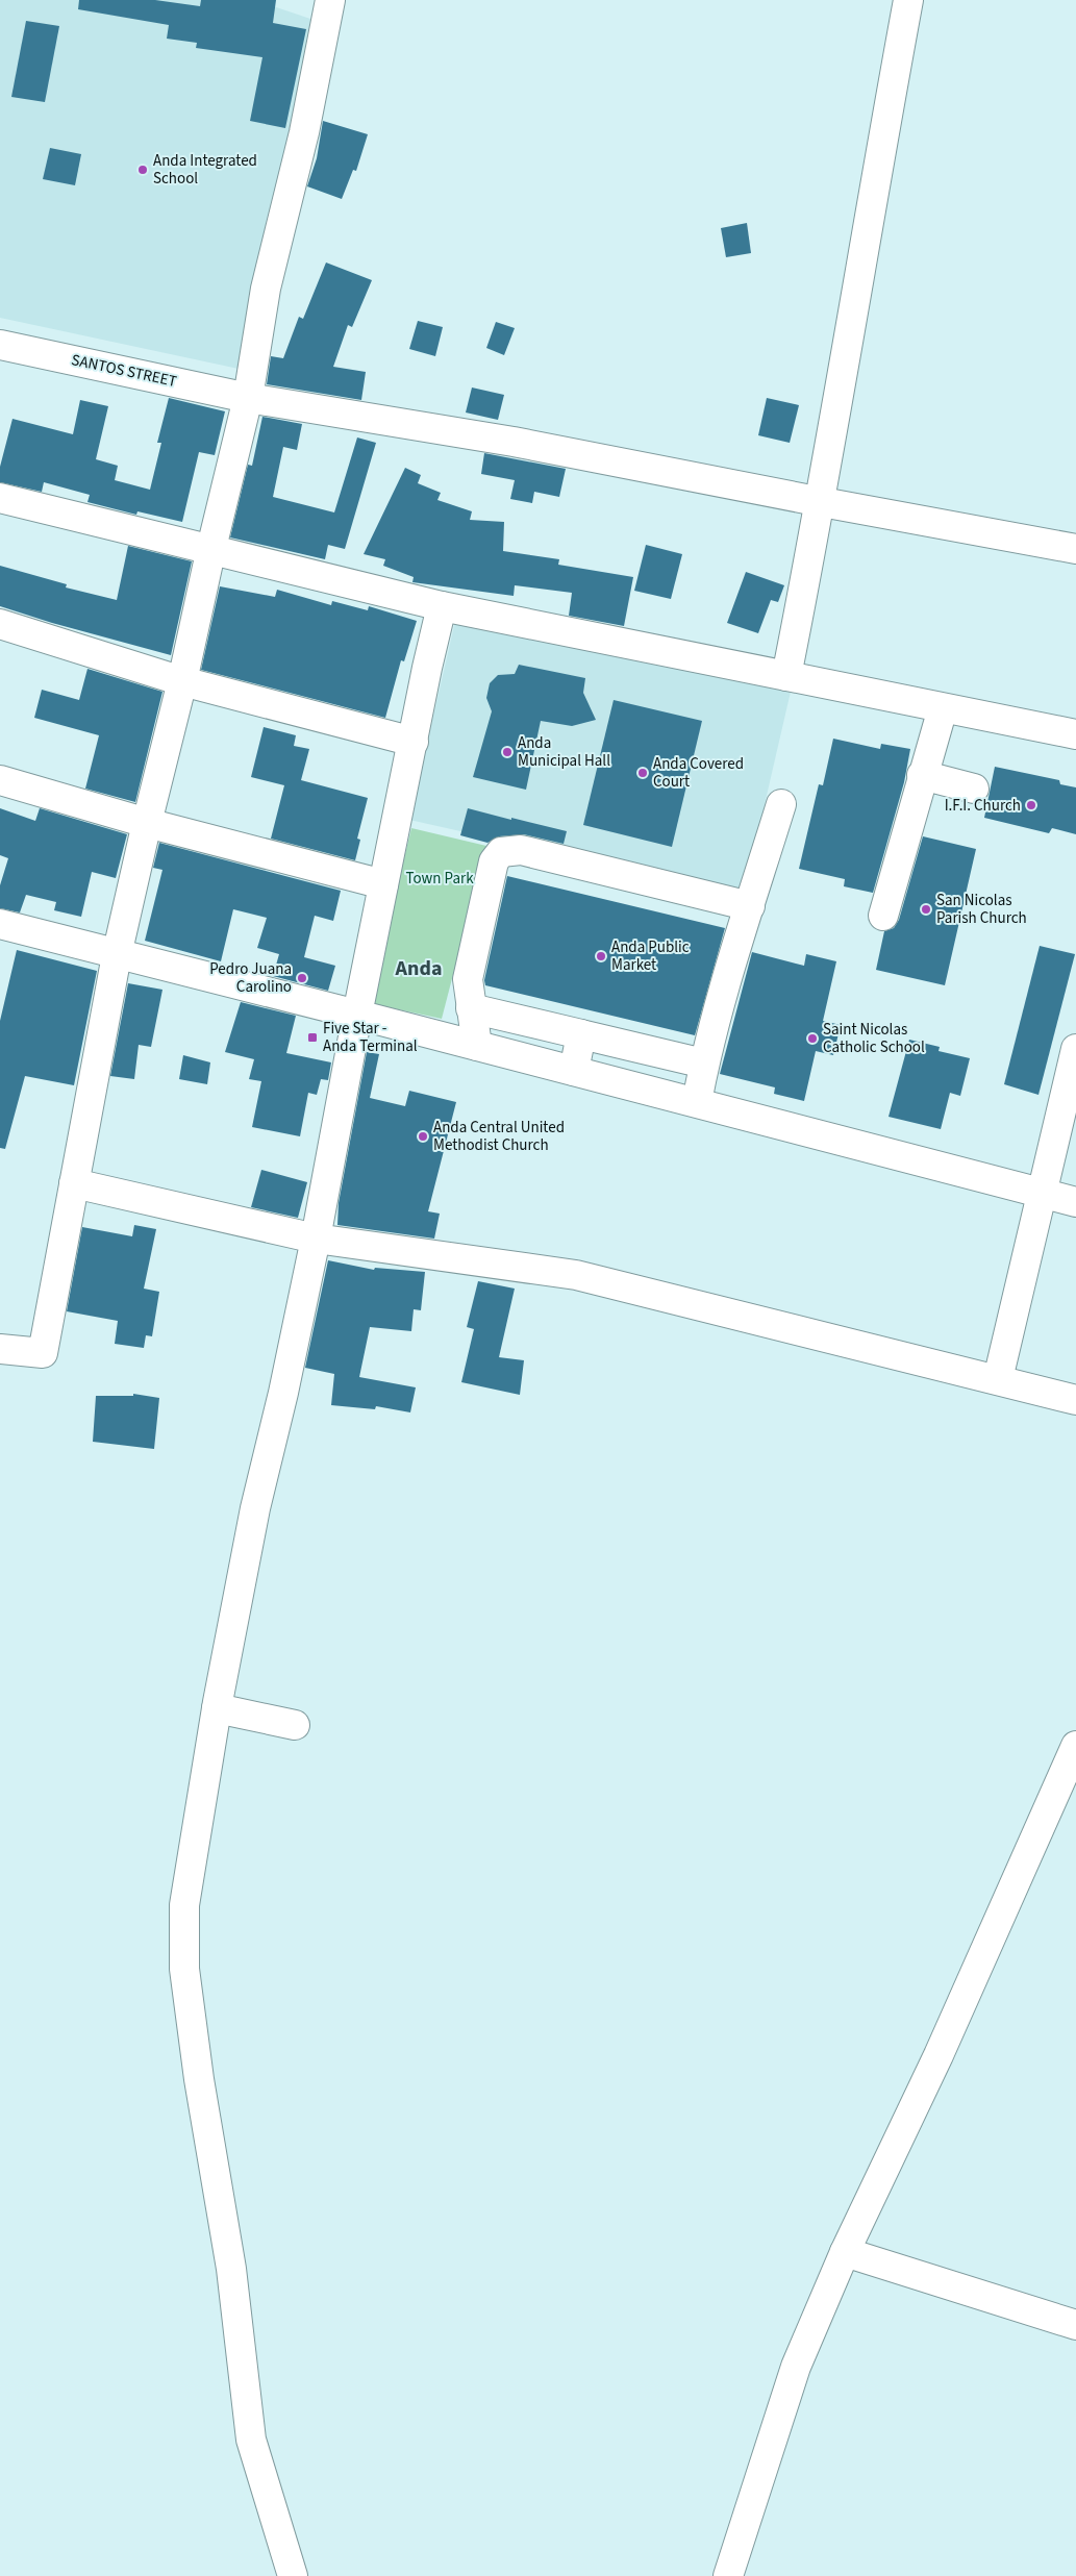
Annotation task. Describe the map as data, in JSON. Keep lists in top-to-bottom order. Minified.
{"streets":{"street":["SANTOS STREET"]},"districts":["Anda"],"parks":["Town Park"],"places":{"other":["Anda Integrated School","Anda Municipal Hall","Anda Covered Court","I.F.I. Church","San Nicolas Parish Church","Anda Public Market","Pedro Juana Carolino","Saint Nicolas Catholic School","Anda Central United Methodist Church"],"transit":["Five Star - Anda Terminal"]}}
